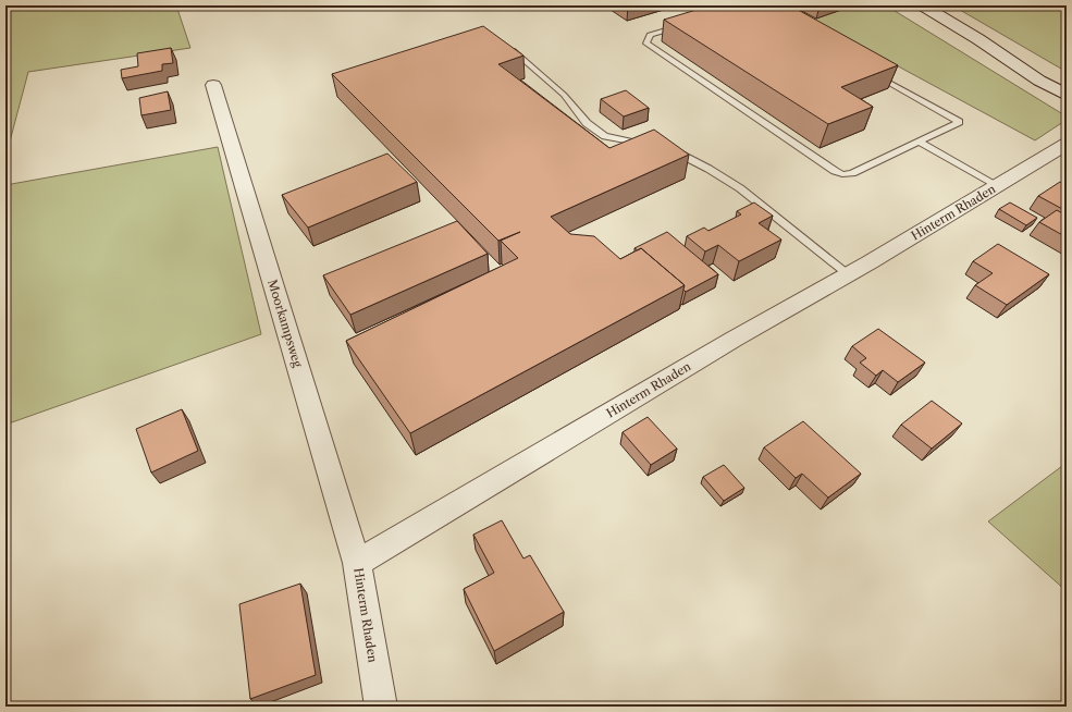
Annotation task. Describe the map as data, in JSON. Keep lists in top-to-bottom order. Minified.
{"streets":{"street":["Hinterm Rhaden","Moorkampsweg"]},"crossings":[["Hinterm Rhaden","Moorkampsweg"]]}
